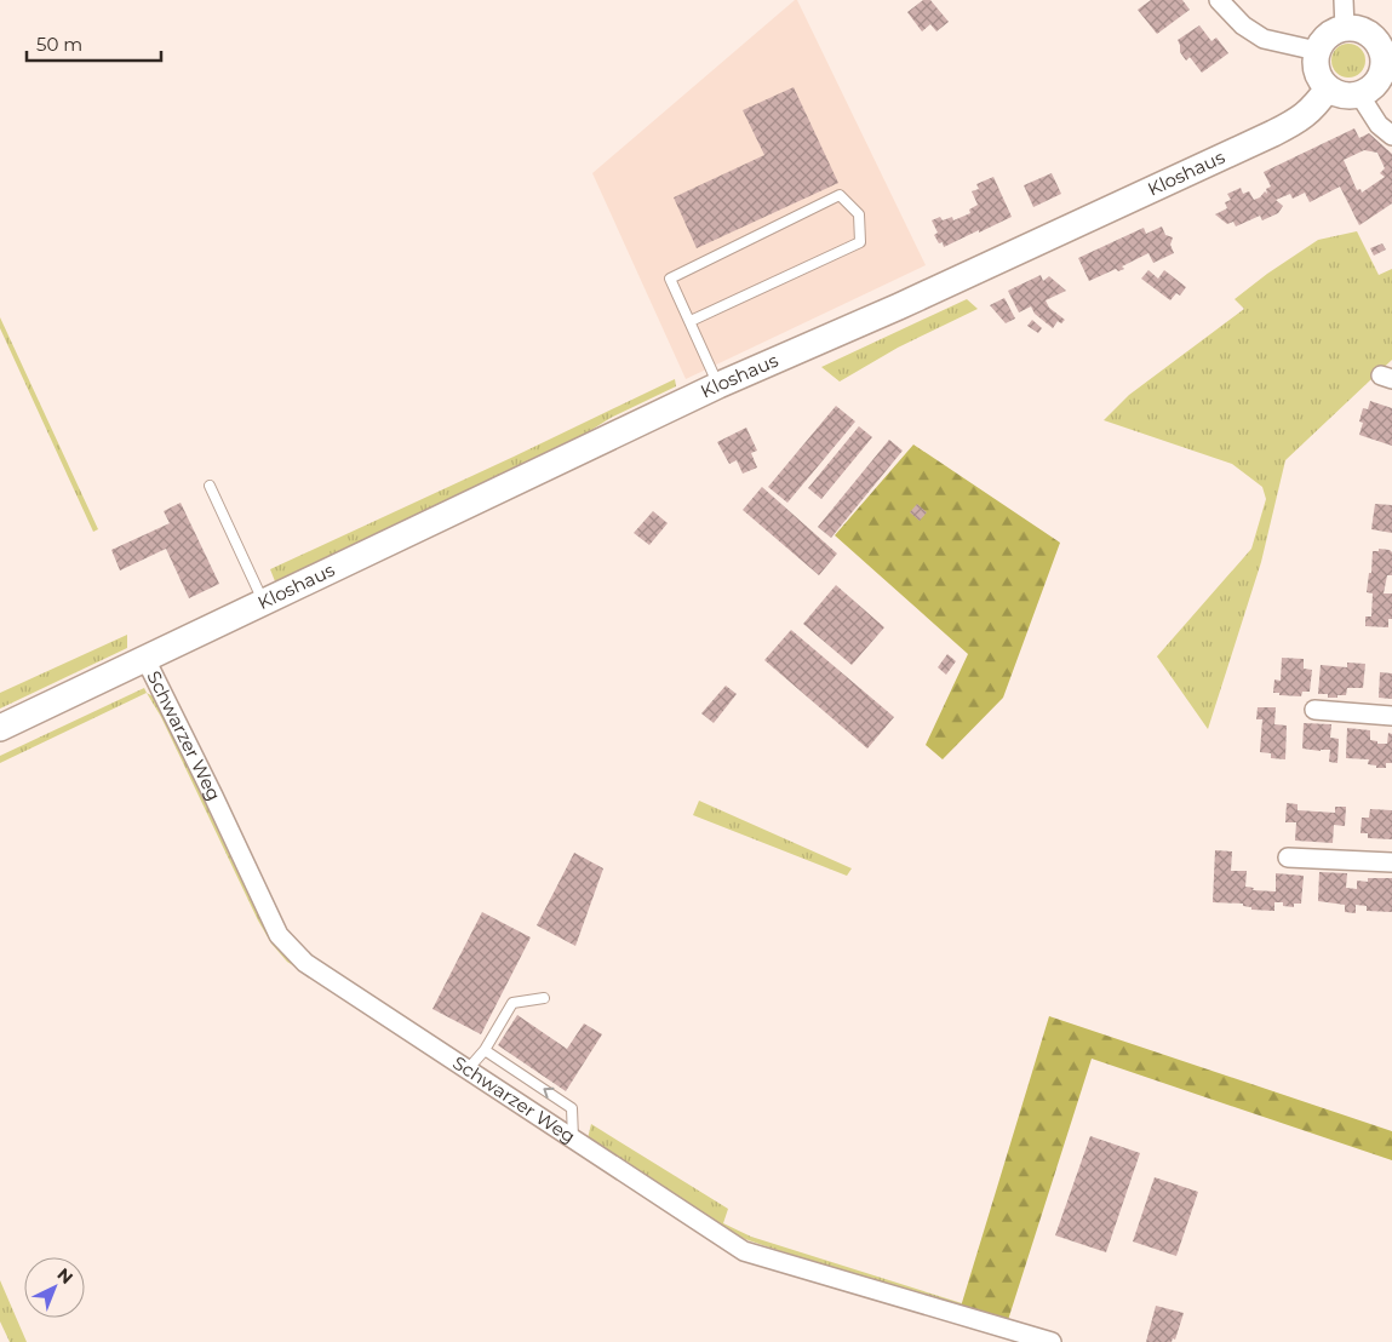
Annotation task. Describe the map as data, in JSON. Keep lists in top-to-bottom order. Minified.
{"streets":{"main road":["Kloshaus"],"street":["Schwarzer Weg"]},"crossings":[["Kloshaus","Schwarzer Weg"]],"scale_bar":"50 m","north":"top right"}
